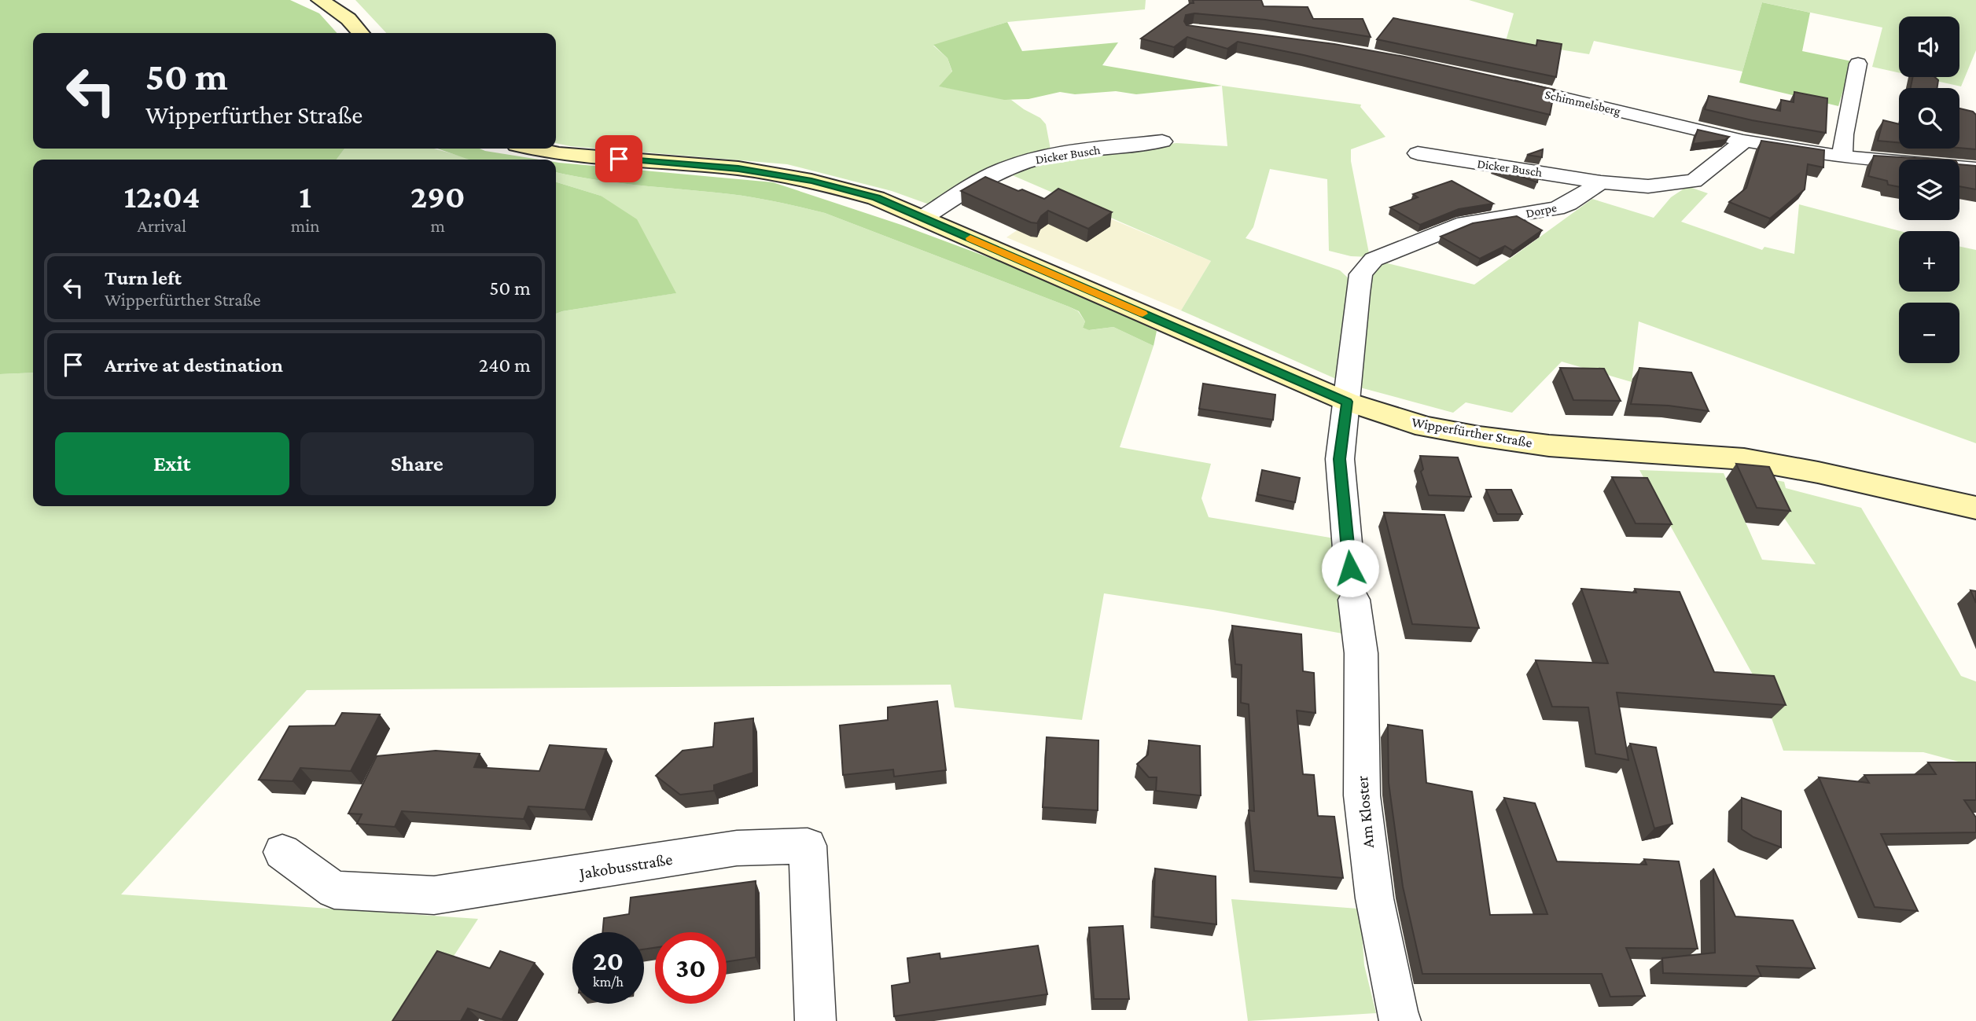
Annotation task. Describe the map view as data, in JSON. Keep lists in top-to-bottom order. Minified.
{"streets":{"main road":["Wipperfürther Straße"],"street":["Schimmelsberg","Dicker Busch","Dorpe","Am Kloster","Jakobusstraße"]},"crossings":[["Dicker Busch","Dorpe"],["Dicker Busch","Wipperfürther Straße"],["Dorpe","Wipperfürther Straße"],["Dorpe","Am Kloster"],["Wipperfürther Straße","Am Kloster"]],"page":{"map_buttons":["+","−"],"turn":["50 m","Wipperfürther Straße"],"eta":["12:04","Arrival","1","min","290","m"],"list":[{"name":"Turn left","note":"Wipperfürther Straße","value":"50 m"},{"name":"Arrive at destination","value":"240 m"}],"buttons":["Exit","Share"],"speed":"20 km/h","limit":"30"}}
